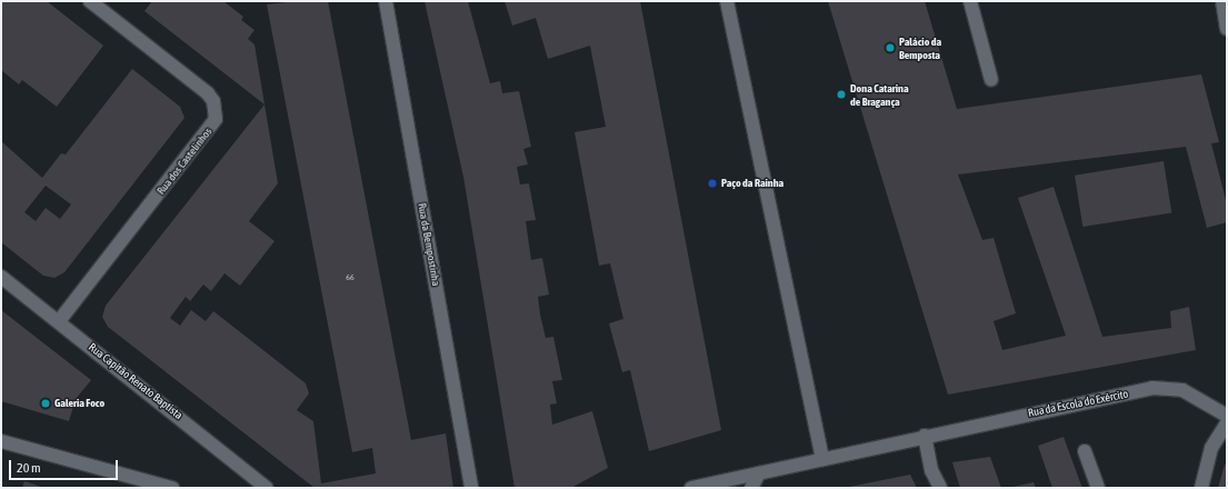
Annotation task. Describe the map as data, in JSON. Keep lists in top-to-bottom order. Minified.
{"streets":{"street":["Rua dos Castelinhos","Rua da Bempostinha","Rua Capitão Renato Baptista","Rua da Escola do Exército"]},"crossings":[["Rua dos Castelinhos","Rua Capitão Renato Baptista"]],"places":["Palácio da Bemposta","Dona Catarina de Bragança","Paço da Rainha","Galeria Foco"],"house_numbers":["66"],"scale_bar":"20 m"}
